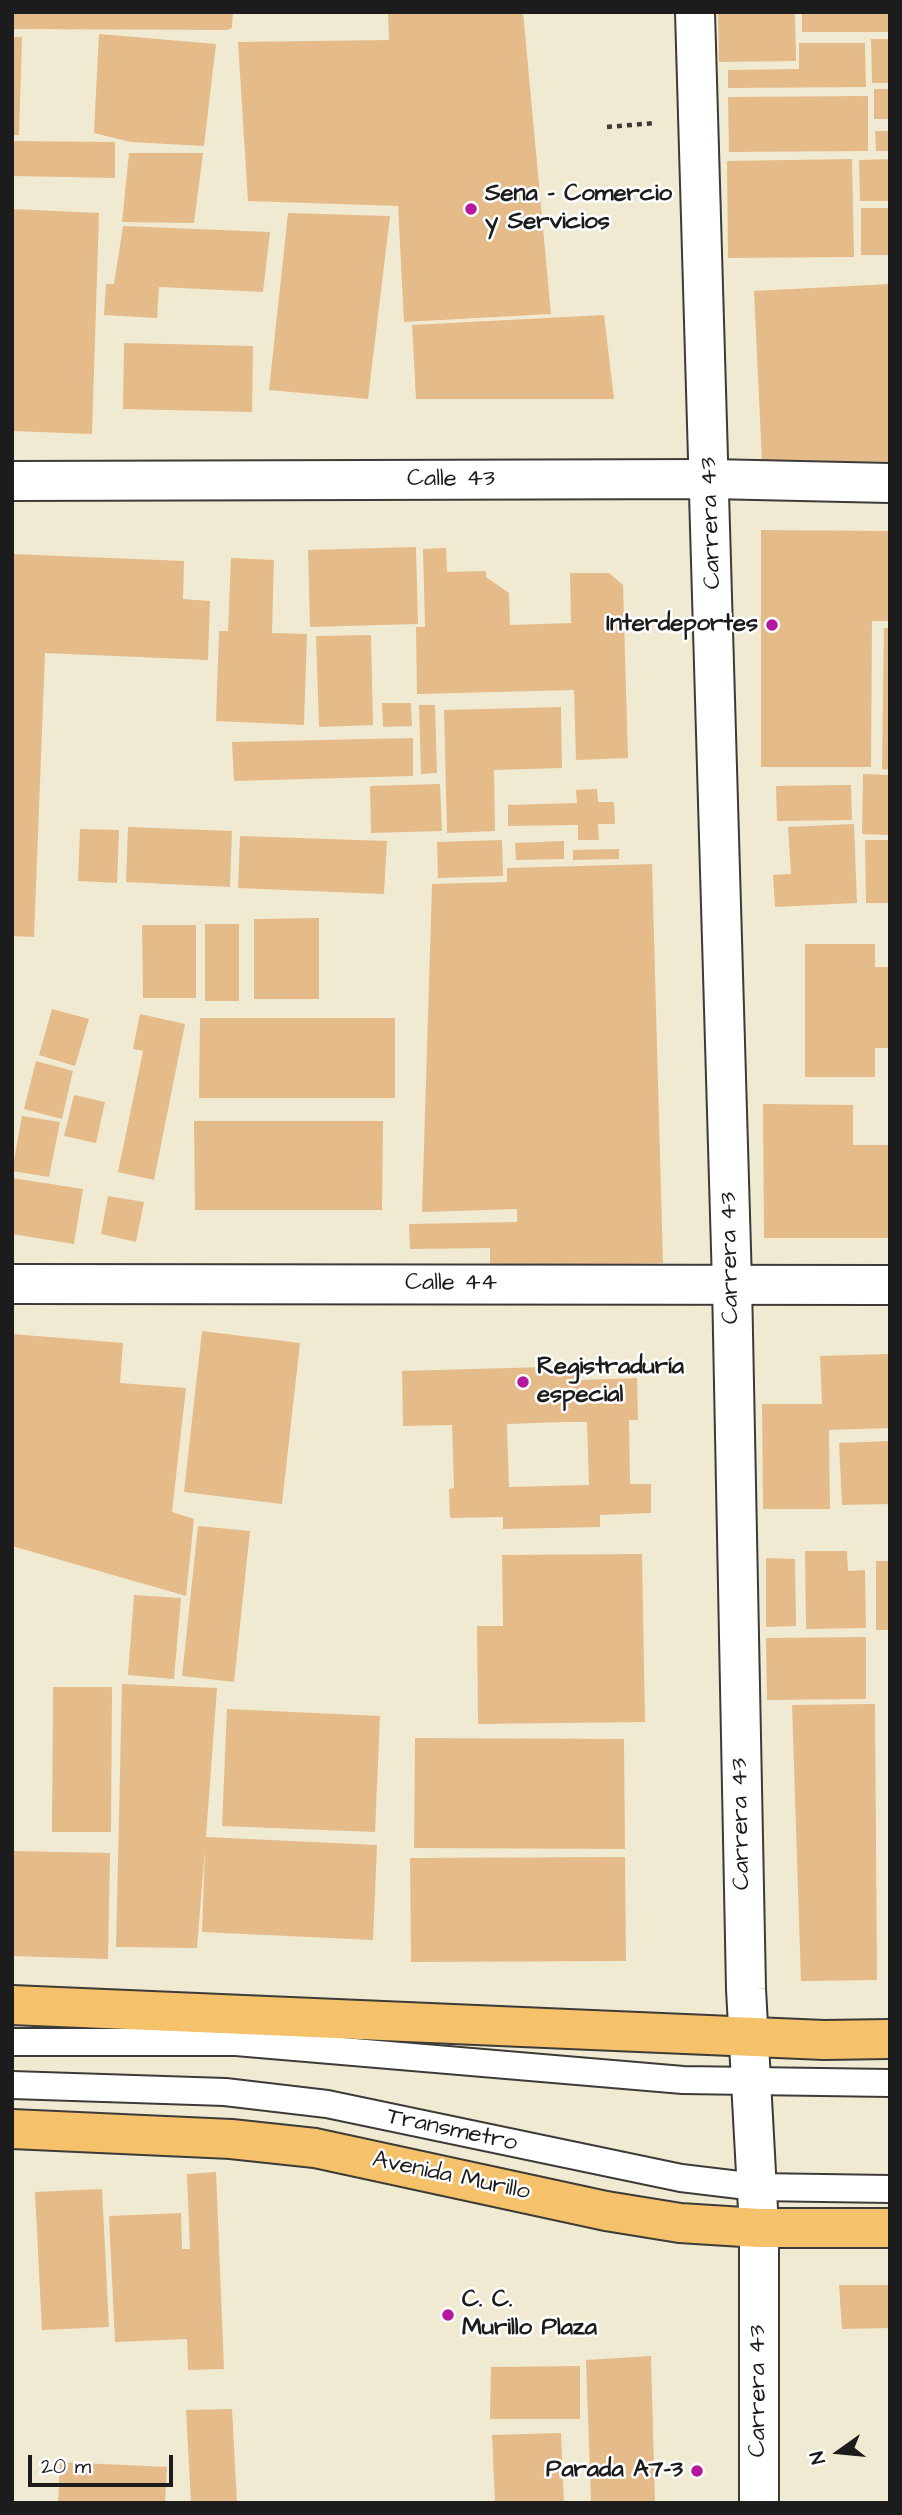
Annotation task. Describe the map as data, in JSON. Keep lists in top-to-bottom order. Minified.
{"streets":{"main road":["Avenida Murillo"],"street":["Calle 43","Carrera 43","Calle 44"],"lane":["Transmetro"]},"crossings":[["Calle 43","Carrera 43"],["Carrera 43","Calle 44"],["Carrera 43","Transmetro"],["Carrera 43","Avenida Murillo"]],"places":["Sena - Comercio y Servicios","Interdeportes","Registraduría especial","C. C. Murillo Plaza","Parada A7-3"],"scale_bar":"20 m","north":"left"}
